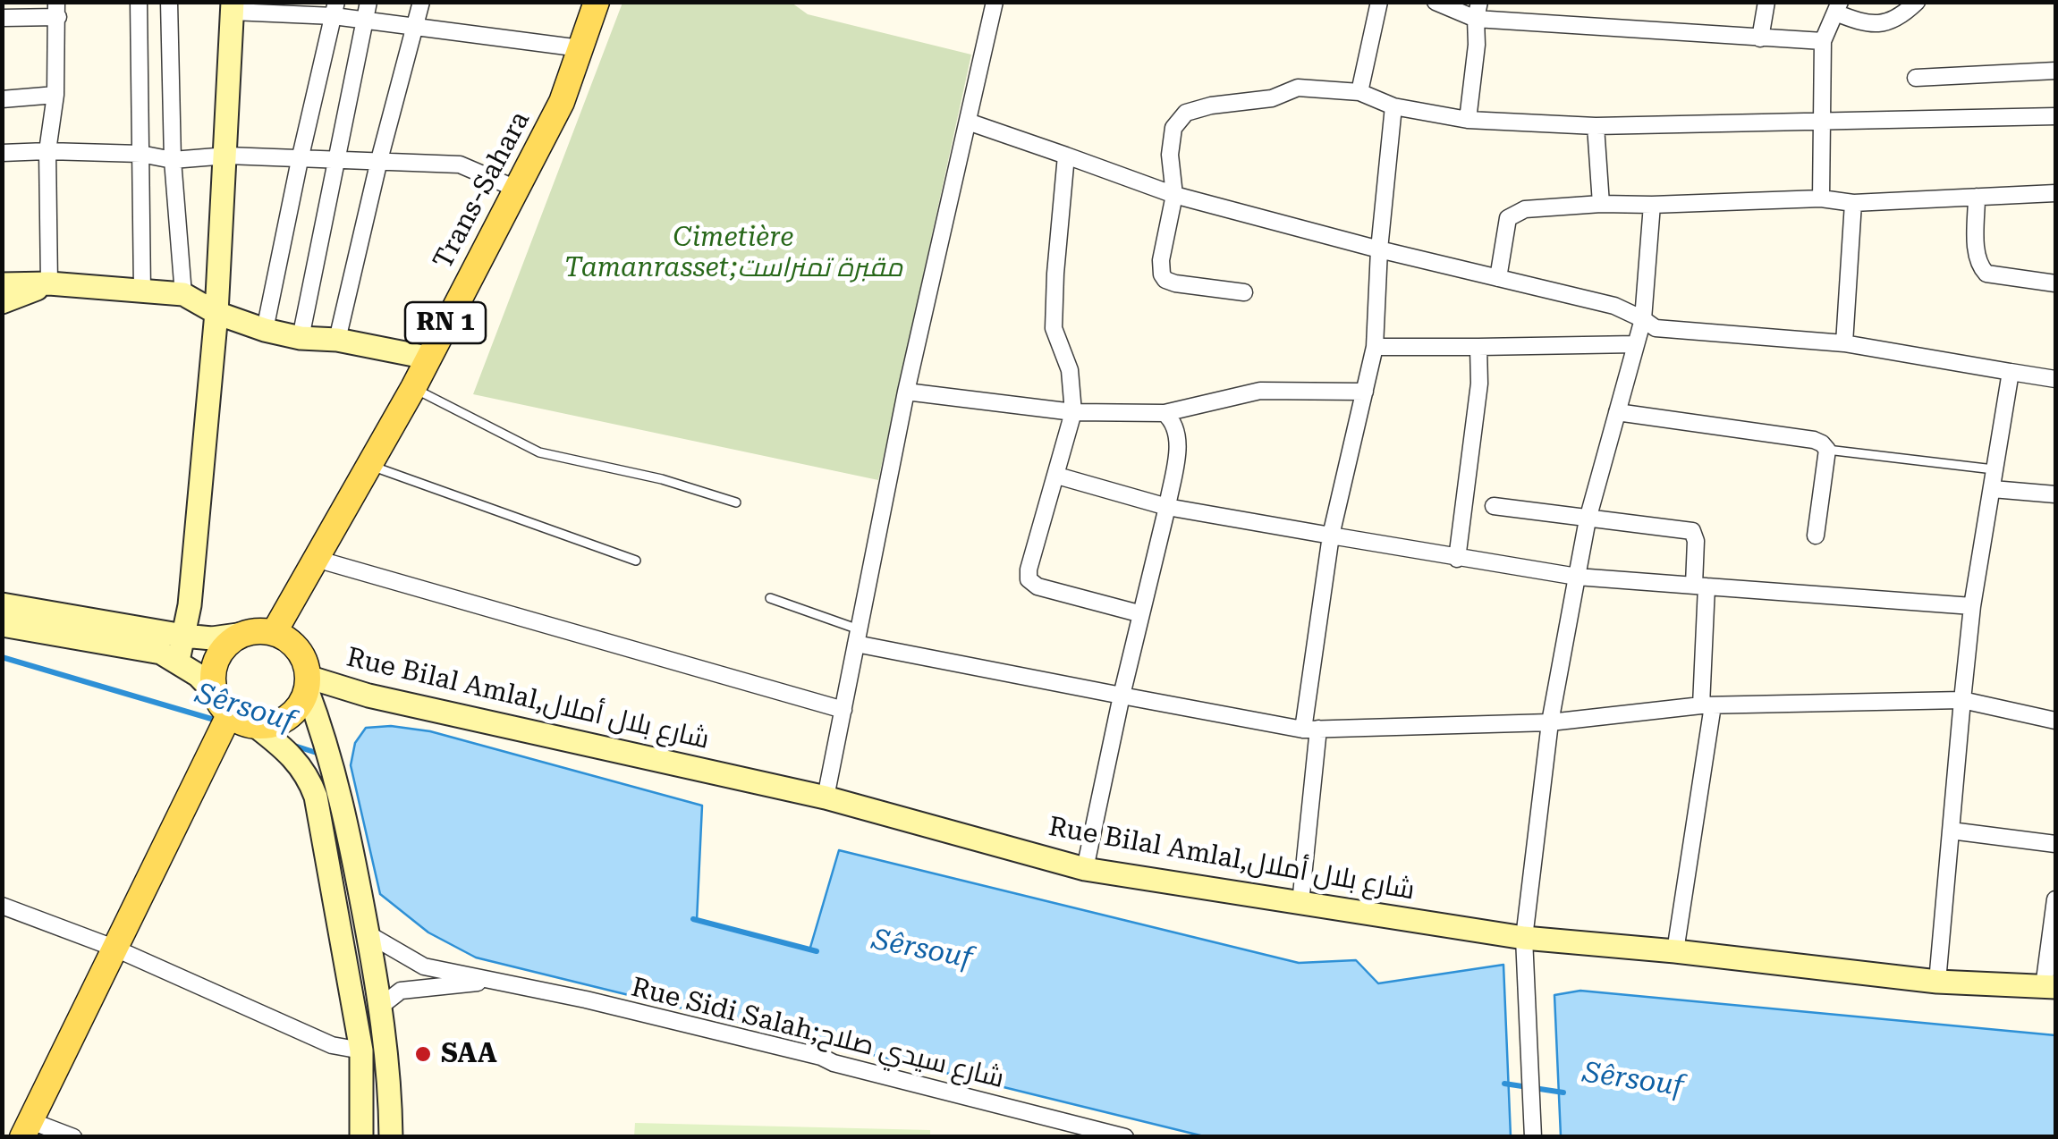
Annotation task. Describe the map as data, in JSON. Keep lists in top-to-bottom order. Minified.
{"streets":{"main road":["Trans-Sahara","RN 1","Rue Bilal Amlal,شارع بلال أملال"],"street":["Rue Sidi Salah;شارع سيدي صلاح"]},"crossings":[["Trans-Sahara","Rue Bilal Amlal,شارع بلال أملال"]],"water":["Sêrsouf"],"parks":["Cimetière Tamanrasset;مقبرة تمنراست"],"places":["SAA"]}
